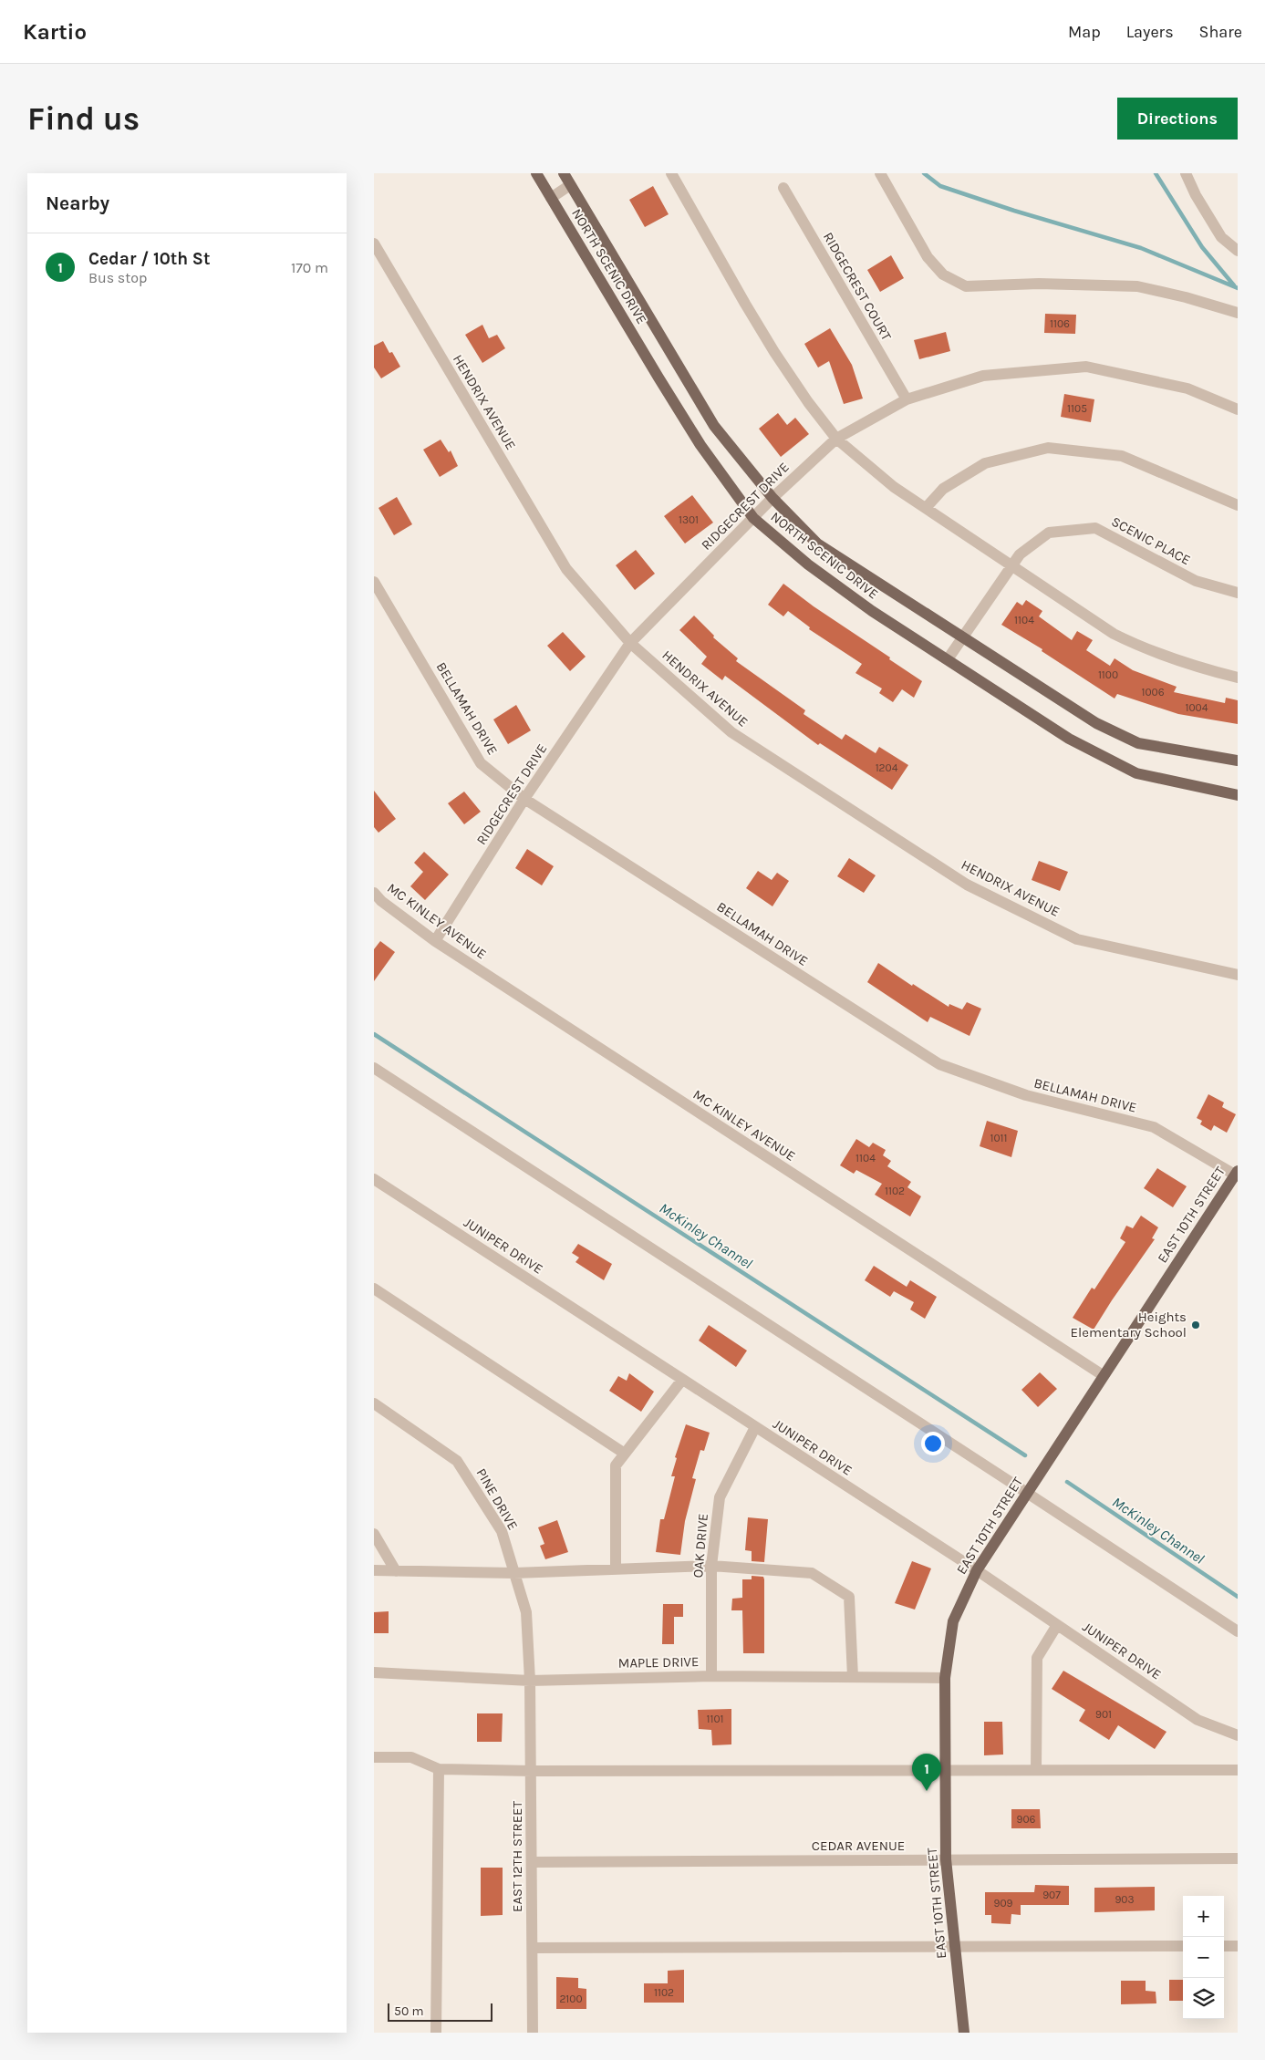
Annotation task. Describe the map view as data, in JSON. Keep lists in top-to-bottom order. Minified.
{"streets":{"main road":["NORTH SCENIC DRIVE","EAST 10TH STREET"],"street":["RIDGECREST COURT","HENDRIX AVENUE","RIDGECREST DRIVE","SCENIC PLACE","BELLAMAH DRIVE","MC KINLEY AVENUE","JUNIPER DRIVE","PINE DRIVE","OAK DRIVE","MAPLE DRIVE","CEDAR AVENUE","EAST 12TH STREET"]},"crossings":[["NORTH SCENIC DRIVE","RIDGECREST DRIVE"],["NORTH SCENIC DRIVE","SCENIC PLACE"],["RIDGECREST COURT","RIDGECREST DRIVE"],["HENDRIX AVENUE","RIDGECREST DRIVE"],["RIDGECREST DRIVE","BELLAMAH DRIVE"],["RIDGECREST DRIVE","MC KINLEY AVENUE"],["BELLAMAH DRIVE","EAST 10TH STREET"],["MC KINLEY AVENUE","EAST 10TH STREET"],["EAST 10TH STREET","JUNIPER DRIVE"],["EAST 10TH STREET","MAPLE DRIVE"],["EAST 10TH STREET","CEDAR AVENUE"],["JUNIPER DRIVE","OAK DRIVE"],["PINE DRIVE","MAPLE DRIVE"],["PINE DRIVE","EAST 12TH STREET"],["OAK DRIVE","MAPLE DRIVE"],["MAPLE DRIVE","EAST 12TH STREET"],["CEDAR AVENUE","EAST 12TH STREET"]],"water":["McKinley Channel"],"places":["Heights Elementary School"],"house_numbers":["1106","1105","1301","1104","1100","1006","1004","1204","1011","1104","1102","901","1101","906","907","903","909","1102","2100"],"scale_bar":"50 m","page":{"header":"Kartio","nav":["Map","Layers","Share"],"buttons":"Directions","title":"Find us","heading":"Nearby","list":[{"mark":"1","name":"Cedar / 10th St","note":"Bus stop","value":"170 m"}],"pins":"1","map_buttons":["+","−"],"scale":"50 m"}}
